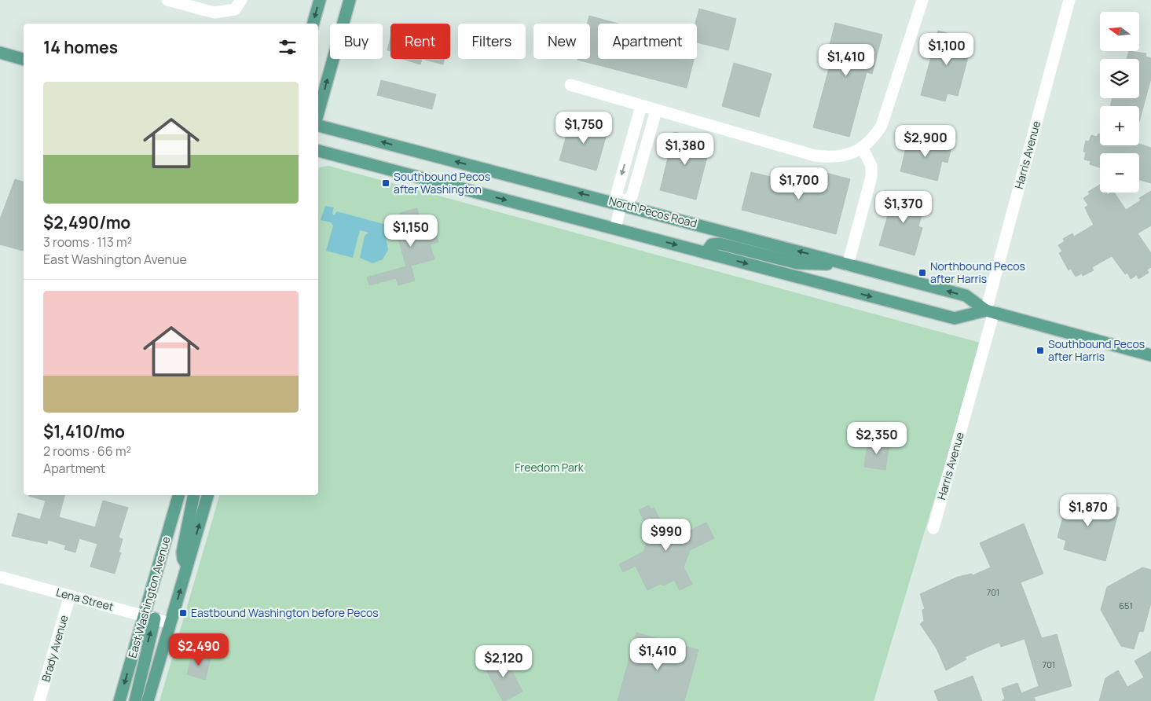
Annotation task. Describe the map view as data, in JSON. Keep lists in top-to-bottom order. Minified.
{"streets":{"main road":["North Pecos Road","East Washington Avenue"],"street":["Harris Avenue","Lena Street","Brady Avenue"]},"crossings":[["Harris Avenue","North Pecos Road"],["East Washington Avenue","Lena Street"],["Lena Street","Brady Avenue"]],"parks":["Freedom Park"],"places":{"transit":["Southbound Pecos after Washington","Northbound Pecos after Harris","Southbound Pecos after Harris","Eastbound Washington before Pecos"]},"house_numbers":["701","651","701"],"north":"left","page":{"map_buttons":["+","−"],"chip":["Buy","Rent","Filters","New","Apartment"],"heading":"14 homes","price":["$1,100","$1,410","$1,750","$2,900","$1,380","$1,700","$1,370","$1,150","$2,350","$1,870","$990","$2,490","$1,410","$2,120"],"list":[{"name":"$2,490/mo","note":"3 rooms · 113 m² · East Washington Avenue"},{"name":"$1,410/mo","note":"2 rooms · 66 m² · Apartment"}]}}
